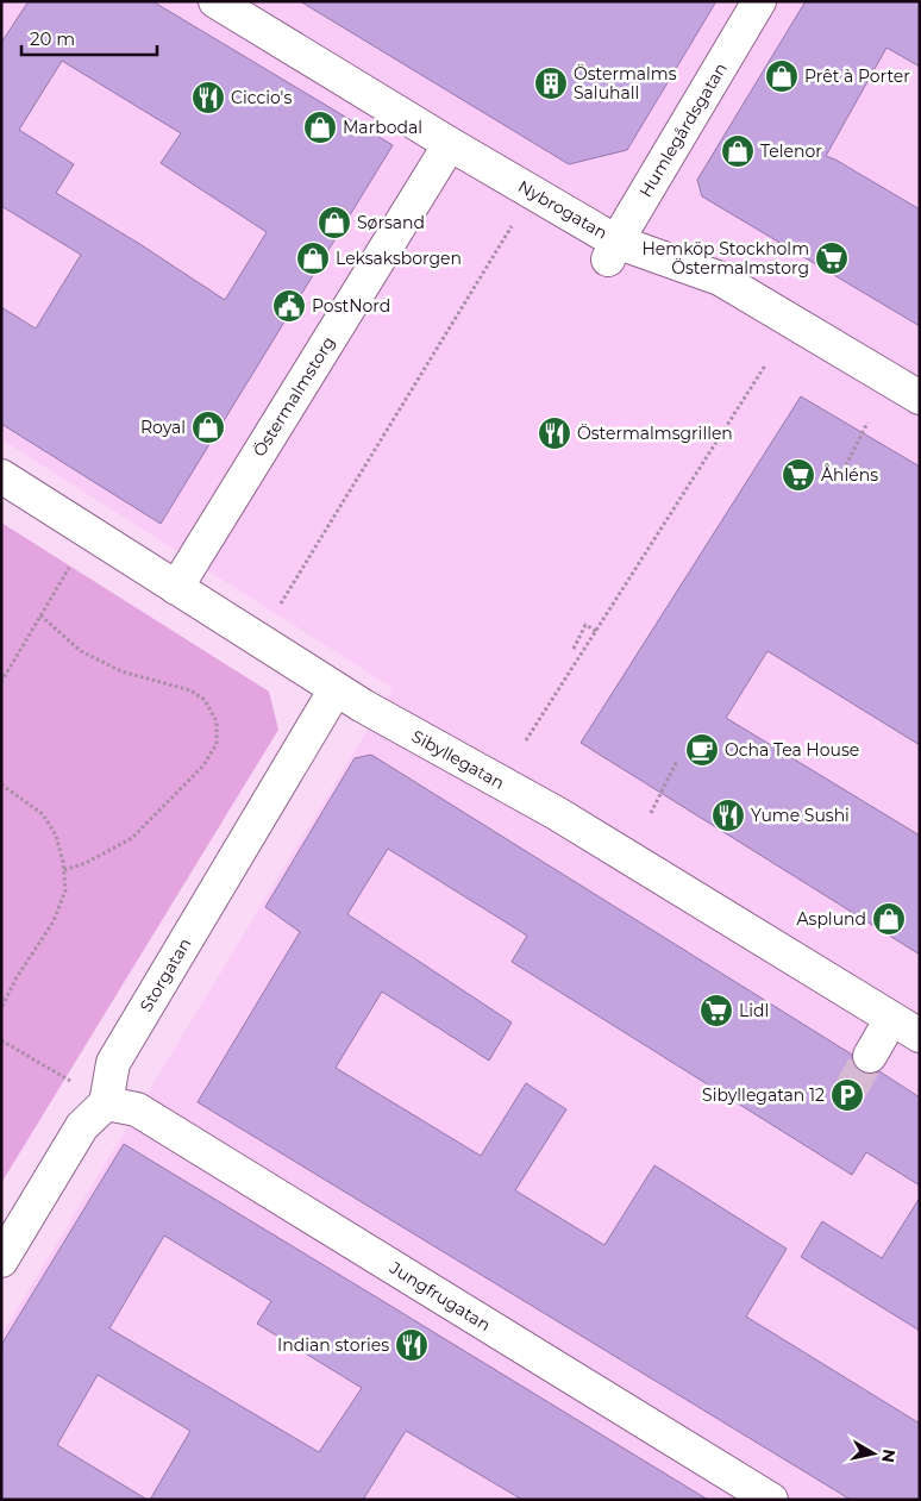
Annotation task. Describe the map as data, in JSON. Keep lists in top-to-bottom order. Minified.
{"streets":{"street":["Humlegårdsgatan","Nybrogatan","Östermalmstorg","Sibyllegatan","Storgatan","Jungfrugatan"]},"crossings":[["Humlegårdsgatan","Nybrogatan"],["Nybrogatan","Östermalmstorg"],["Östermalmstorg","Sibyllegatan"],["Sibyllegatan","Storgatan"],["Storgatan","Jungfrugatan"]],"places":{"shop":["Prêt à Porter","Marbodal","Telenor","Sørsand","Leksaksborgen","Royal","Asplund"],"building":["Östermalms Saluhall"],"restaurant":["Ciccio's","Östermalmsgrillen","Yume Sushi","Indian stories"],"supermarket":["Hemköp Stockholm Östermalmstorg","Åhléns","Lidl"],"public building":["PostNord"],"cafe":["Ocha Tea House"],"parking":["Sibyllegatan 12"]},"scale_bar":"20 m","north":"right"}
